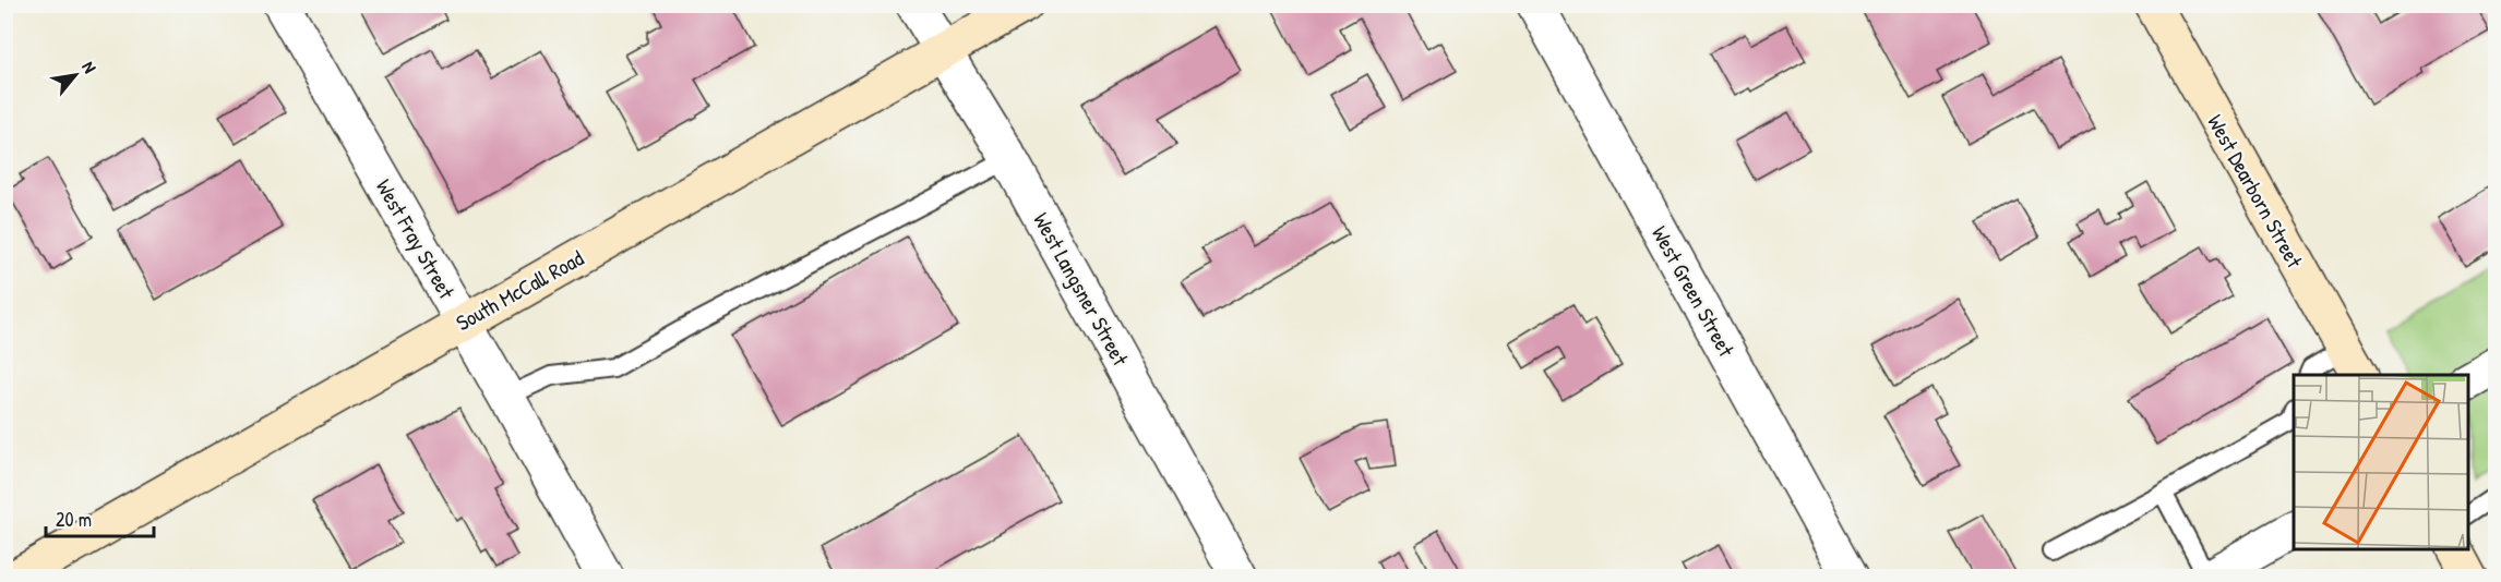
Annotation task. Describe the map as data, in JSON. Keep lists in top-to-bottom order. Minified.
{"streets":{"street":["West Dearborn Street","West Fray Street","West Langsner Street","South McCall Road","West Green Street"]},"crossings":[["West Fray Street","South McCall Road"],["West Langsner Street","South McCall Road"]],"scale_bar":"20 m","north":"top right"}
